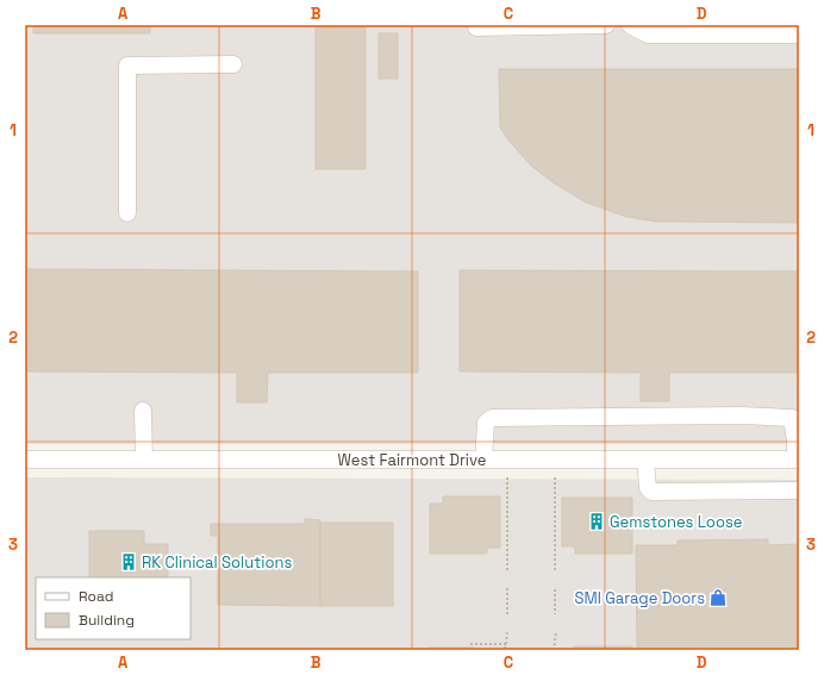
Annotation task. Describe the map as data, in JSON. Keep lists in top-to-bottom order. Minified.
{"streets":{"street":["West Fairmont Drive"]},"places":{"building":["Gemstones Loose","RK Clinical Solutions"],"shop":["SMI Garage Doors"]},"legend":["Road","Building"],"grid":{"columns":["A","B","C","D"],"rows":["1","2","3"]}}
